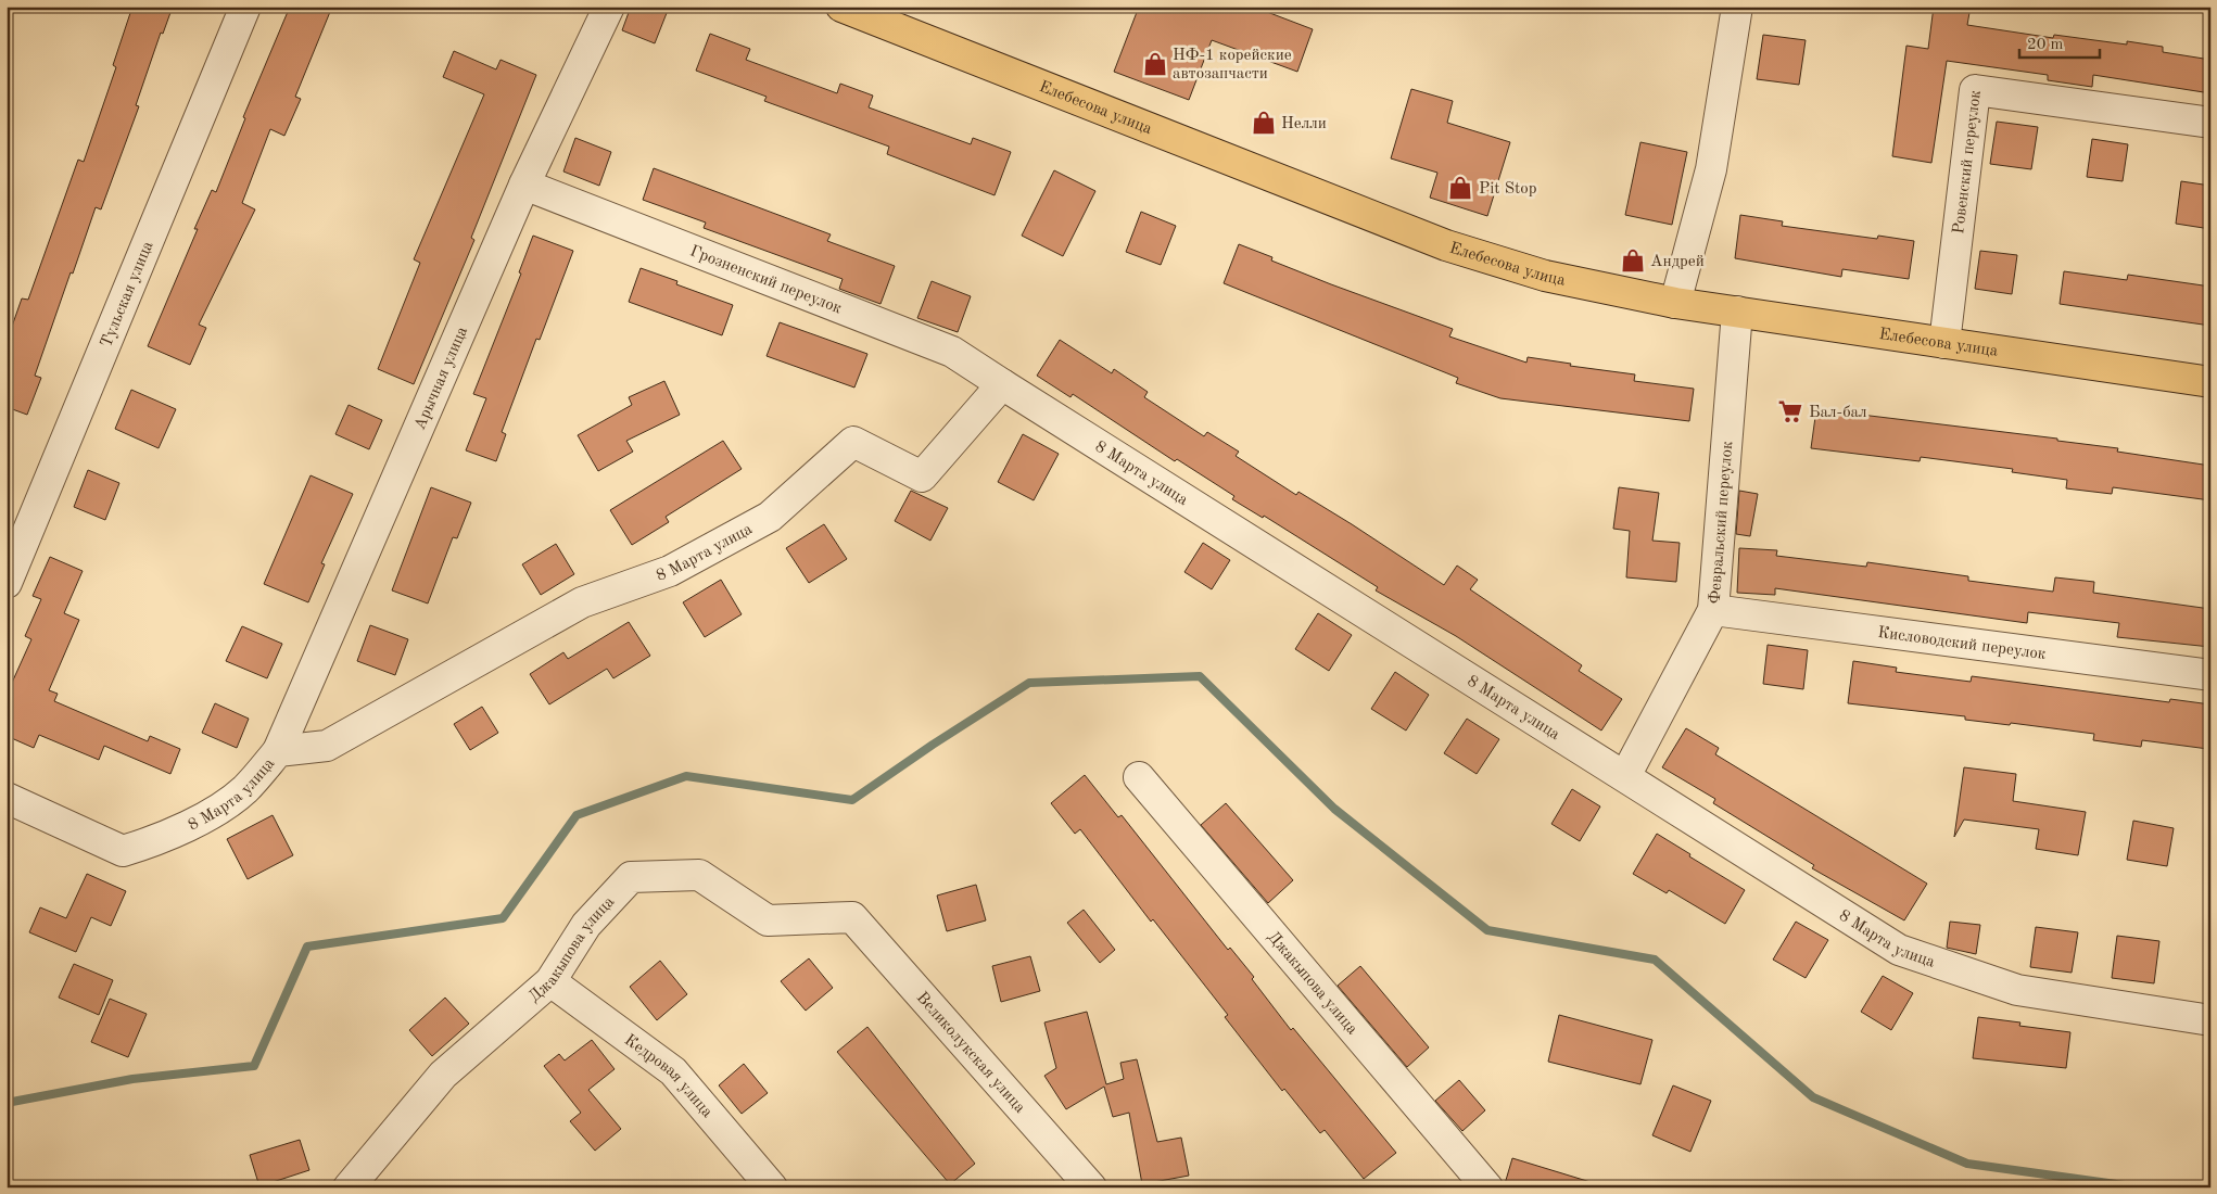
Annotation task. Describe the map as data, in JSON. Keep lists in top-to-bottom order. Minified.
{"streets":{"main road":["Елебесова улица"],"street":["Ровенский переулок","Грозненский переулок","Тульская улица","Арычная улица","8 Марта улица","Февральский переулок","Кисловодский переулок","Джакыпова улица","Великолукская улица","Кедровая улица"]},"crossings":[["Елебесова улица","Ровенский переулок"],["Елебесова улица","Февральский переулок"],["Грозненский переулок","Арычная улица"],["Грозненский переулок","8 Марта улица"],["Арычная улица","8 Марта улица"],["8 Марта улица","Февральский переулок"],["Февральский переулок","Кисловодский переулок"],["Джакыпова улица","Великолукская улица"],["Джакыпова улица","Кедровая улица"]],"places":{"shop":["НФ-1 корейские автозапчасти","Нелли","Pit Stop","Андрей"],"supermarket":["Бал-бал"]},"scale_bar":"20 m"}
